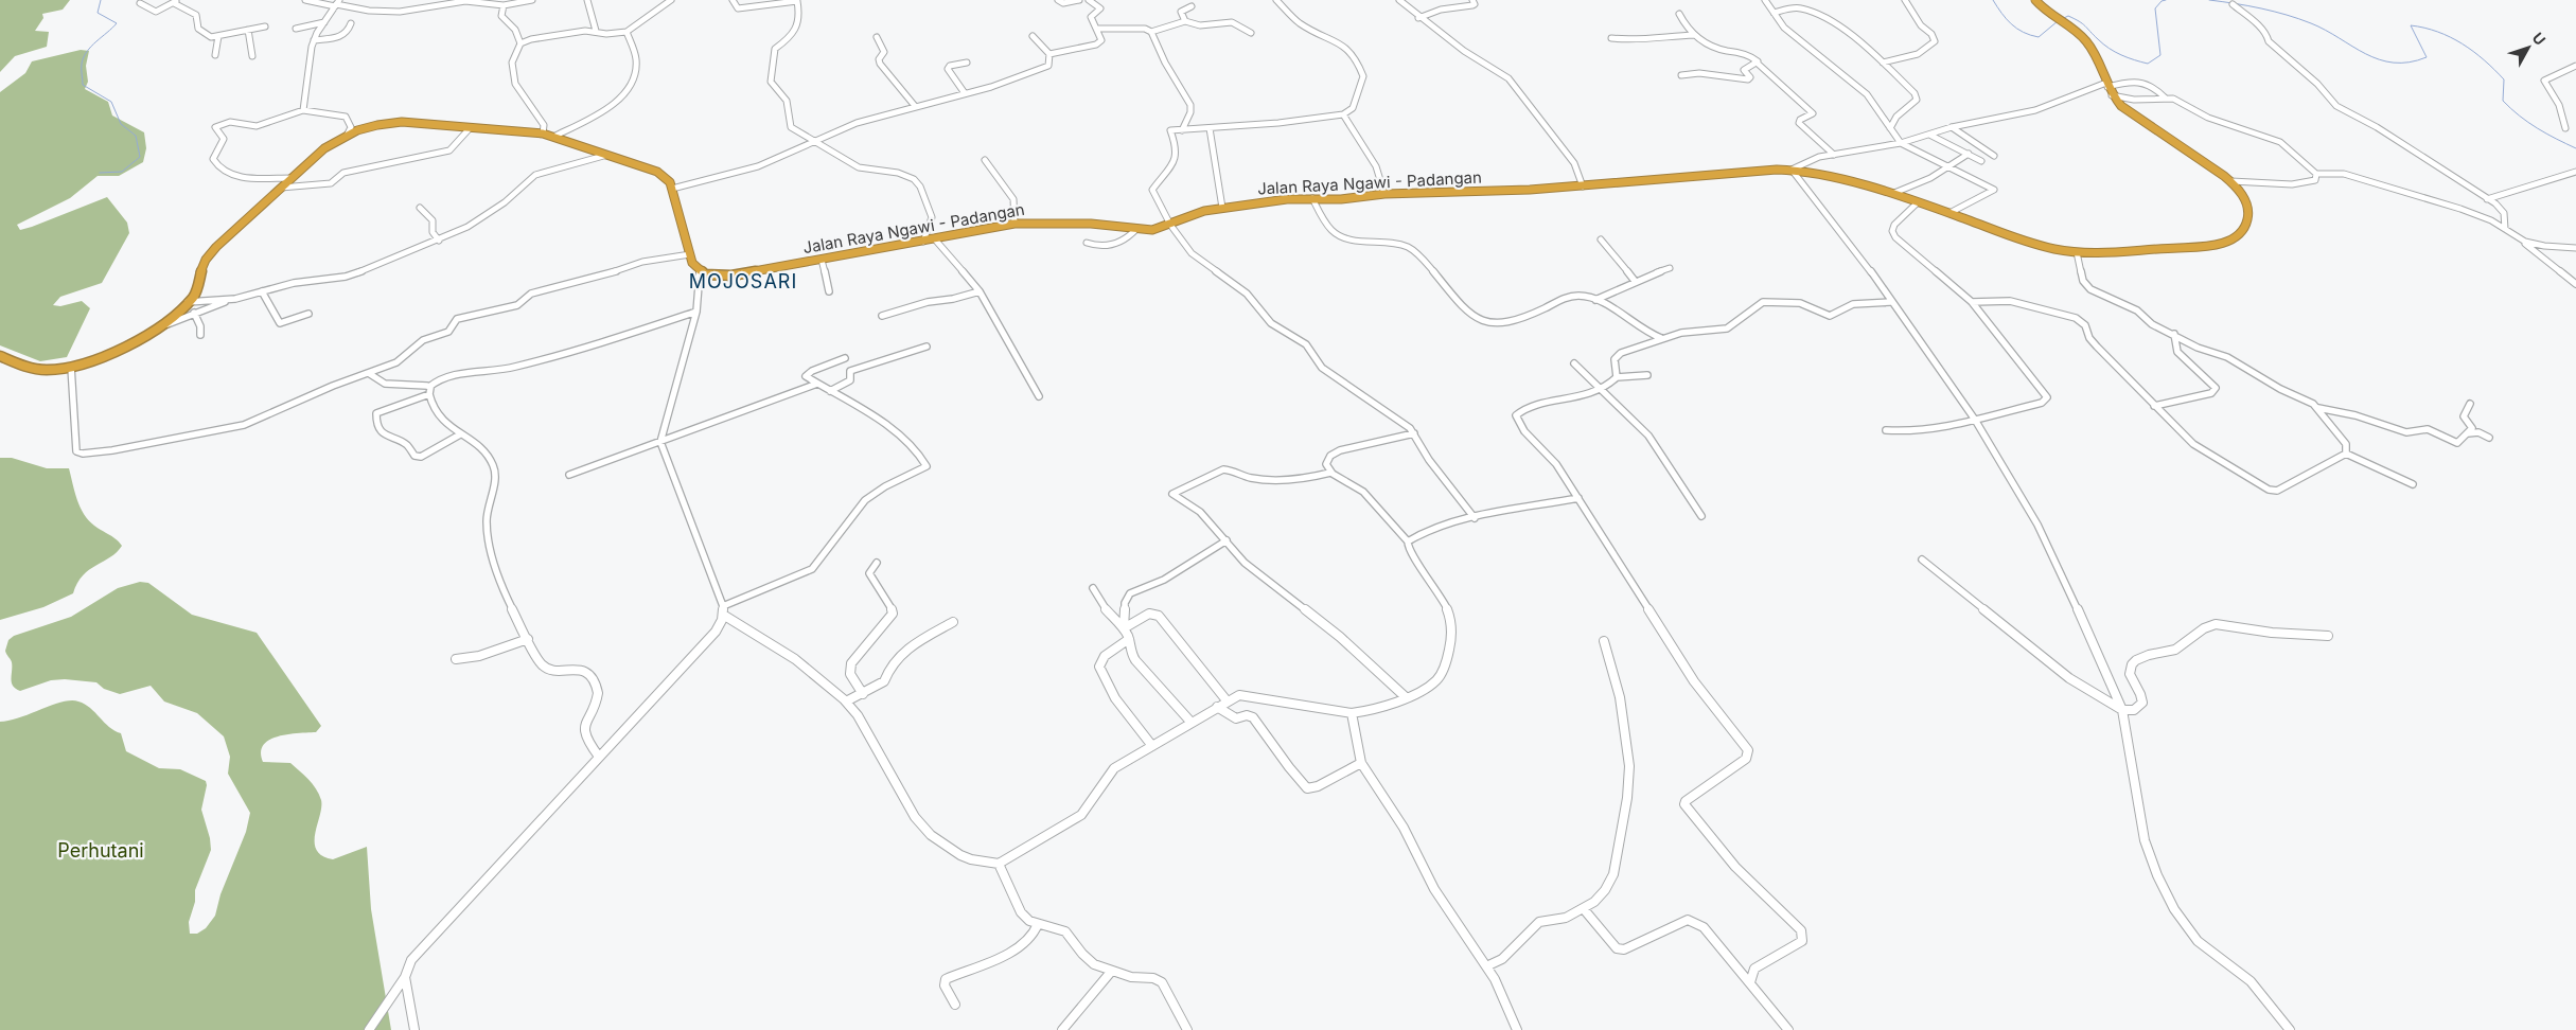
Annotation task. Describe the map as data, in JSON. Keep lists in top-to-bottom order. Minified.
{"streets":{"highway":["Jalan Raya Ngawi - Padangan"]},"districts":["MOJOSARI"],"parks":["Perhutani"],"north":"top right"}
